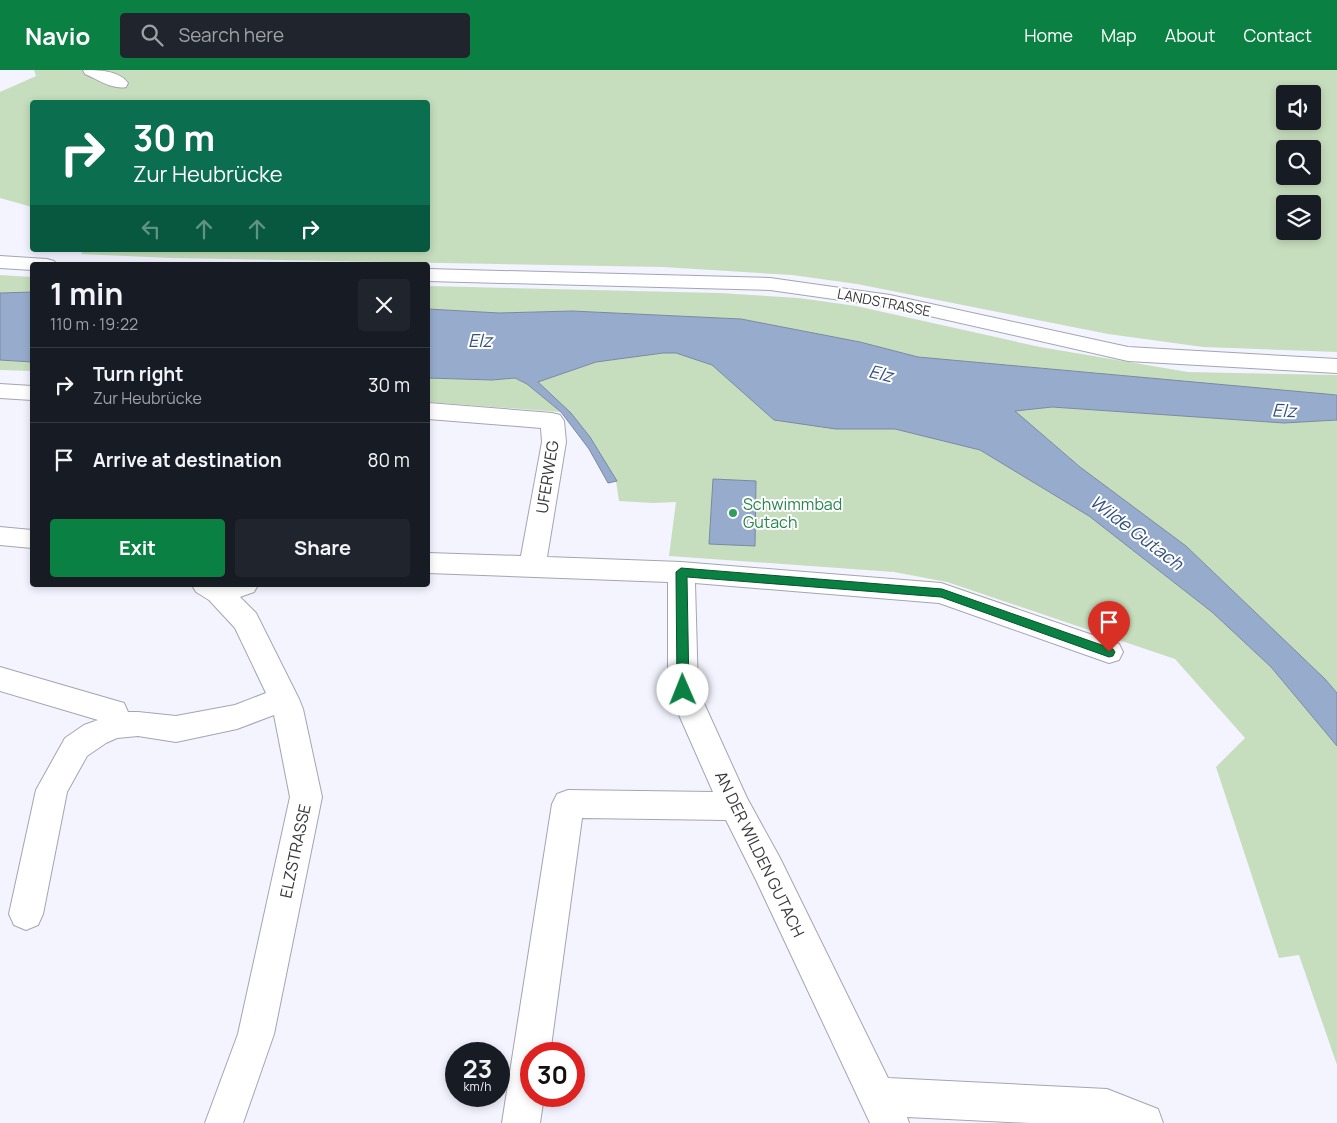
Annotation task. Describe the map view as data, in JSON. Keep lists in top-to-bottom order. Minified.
{"streets":{"street":["LANDSTRASSE","UFERWEG","ELZSTRASSE","AN DER WILDEN GUTACH"]},"water":["Elz","Wilde Gutach"],"places":["Schwimmbad Gutach"],"page":{"header":"Navio","search":"Search here","nav":["Home","Map","About","Contact"],"turn":["30 m","Zur Heubrücke"],"heading":["1 min","110 m · 19:22"],"list":[{"name":"Turn right","note":"Zur Heubrücke","value":"30 m"},{"name":"Arrive at destination","value":"80 m"}],"buttons":["Exit","Share"],"speed":"23 km/h","limit":"30"}}
